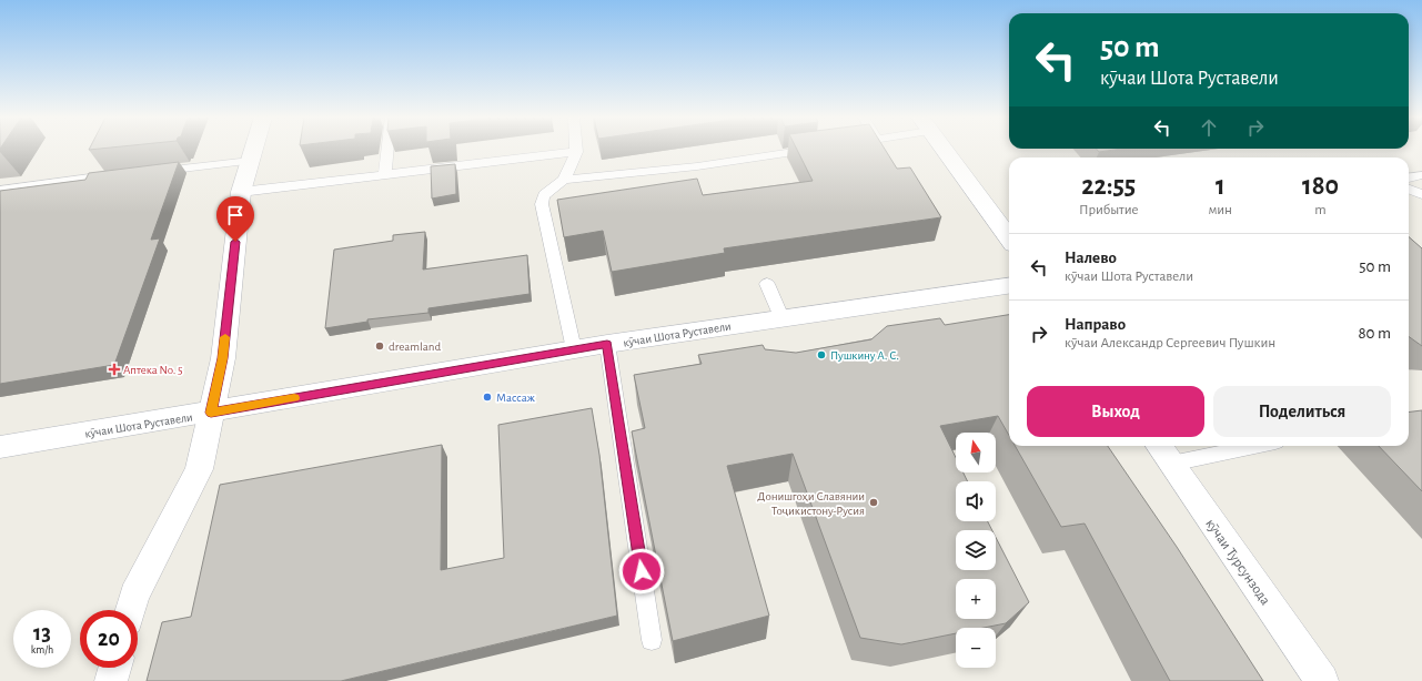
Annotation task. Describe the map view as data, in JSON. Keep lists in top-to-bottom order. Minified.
{"streets":{"street":["кӯчаи Шота Руставели","кӯчаи Турсунзода"]},"places":{"other":["dreamland","Пушкину А. С.","Массаж","Донишгоҳи Славянии Тоҷикистону-Русия"],"health":["Аптека No. 5"]},"north":"top","page":{"turn":["50 m","кӯчаи Шота Руставели"],"eta":["22:55","Прибытие","1","мин","180","m"],"list":[{"name":"Налево","note":"кӯчаи Шота Руставели","value":"50 m"},{"name":"Направо","note":"кӯчаи Александр Сергеевич Пушкин","value":"80 m"}],"buttons":["Выход","Поделиться"],"map_buttons":["+","−"],"speed":"13 km/h","limit":"20"}}
